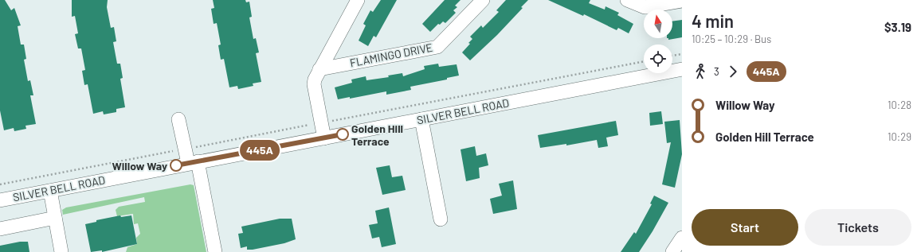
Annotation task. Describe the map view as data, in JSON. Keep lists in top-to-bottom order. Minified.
{"streets":{"street":["FLAMINGO DRIVE","SILVER BELL ROAD"]},"places":["Golden Hill Terrace","Willow Way"],"lines":["bus line 445A"],"north":"top","page":{"on_map":"445A","heading":["4 min","10:25 – 10:29 · Bus","$3.19"],"legs":["3","445A"],"list":[{"name":"Willow Way","value":"10:28"},{"name":"Golden Hill Terrace","value":"10:29"}],"buttons":["Start","Tickets"]}}
